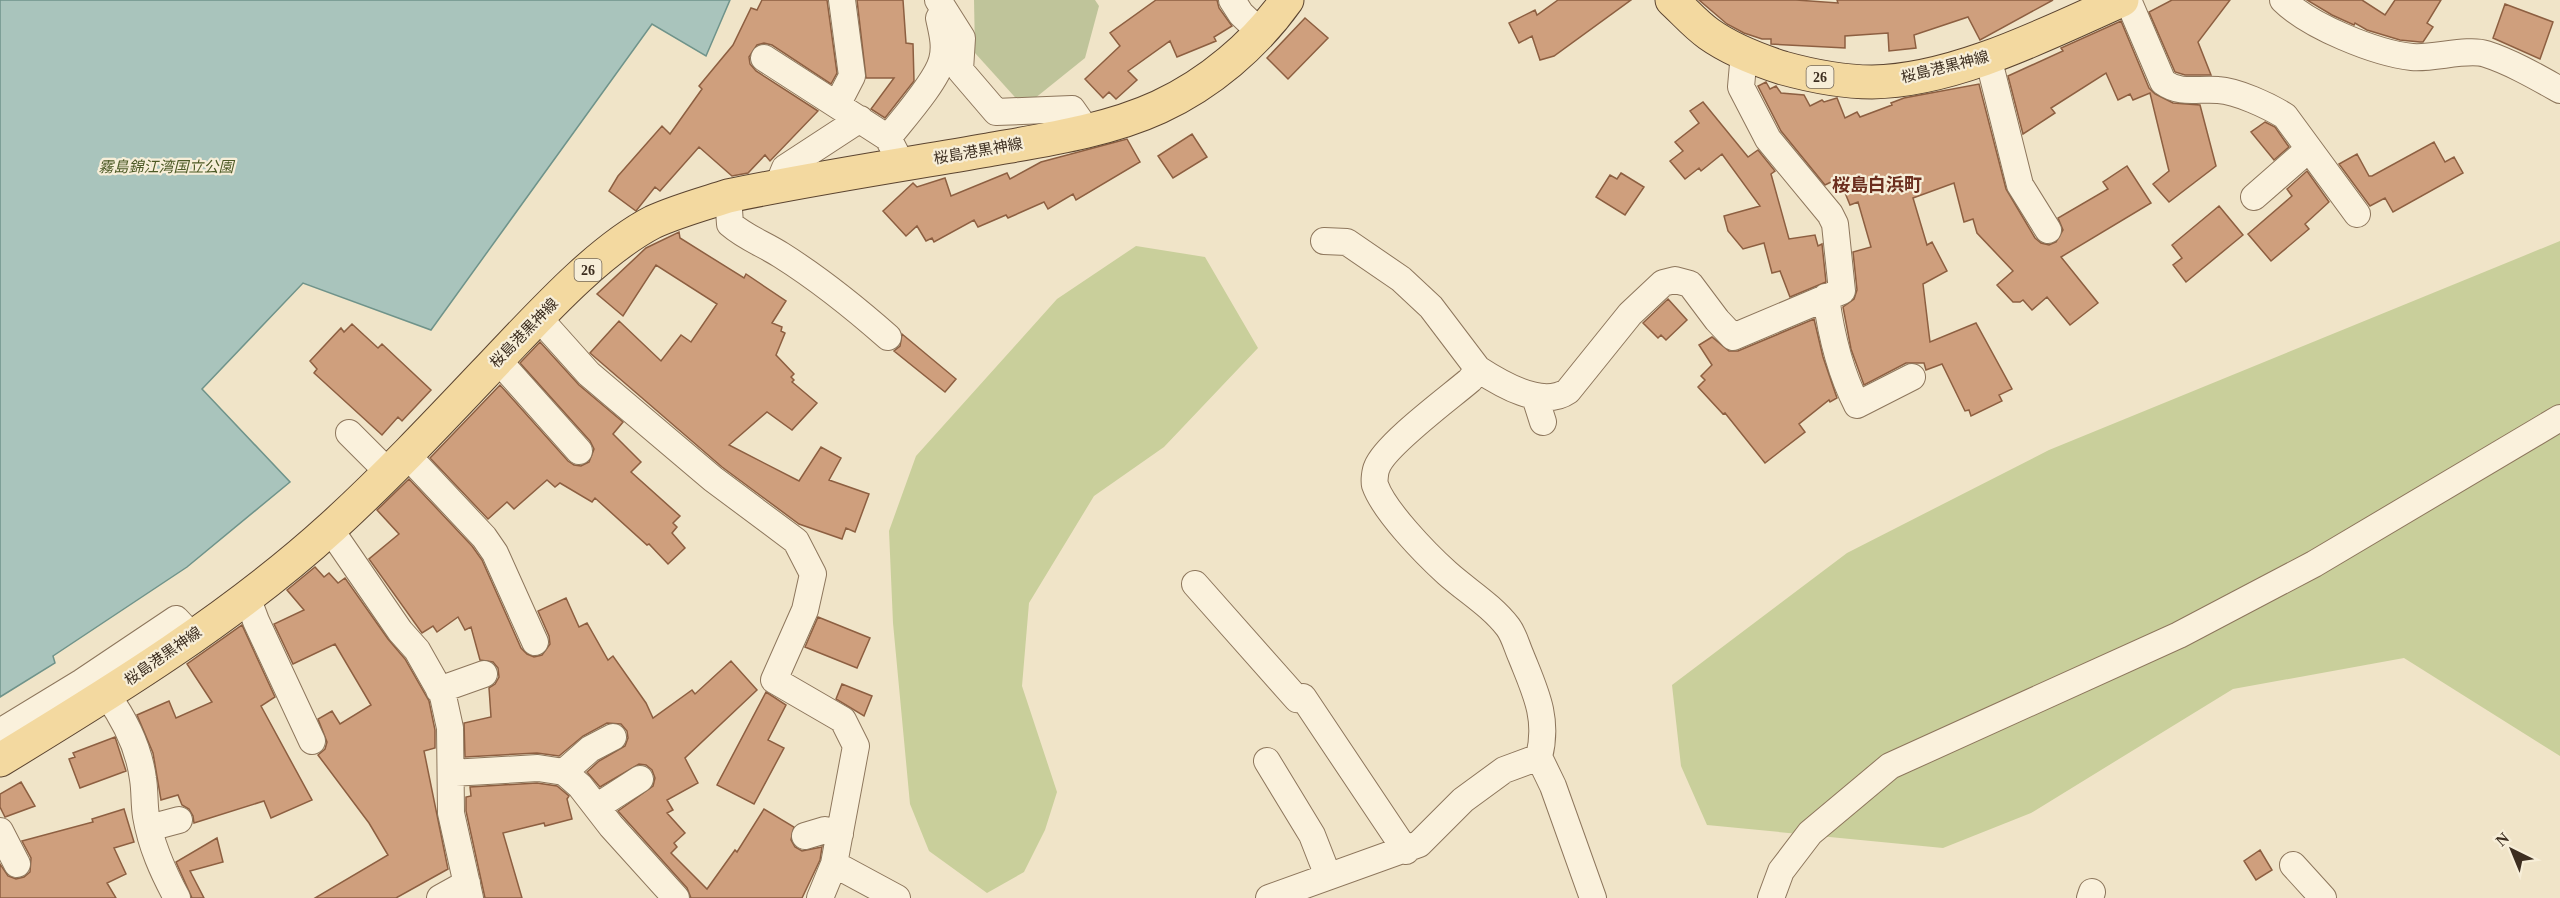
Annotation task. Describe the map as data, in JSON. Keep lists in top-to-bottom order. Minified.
{"streets":{"main road":["桜島港黒神線","26"]},"districts":["桜島白浜町"],"parks":["霧島錦江湾国立公園"],"north":"top left"}
